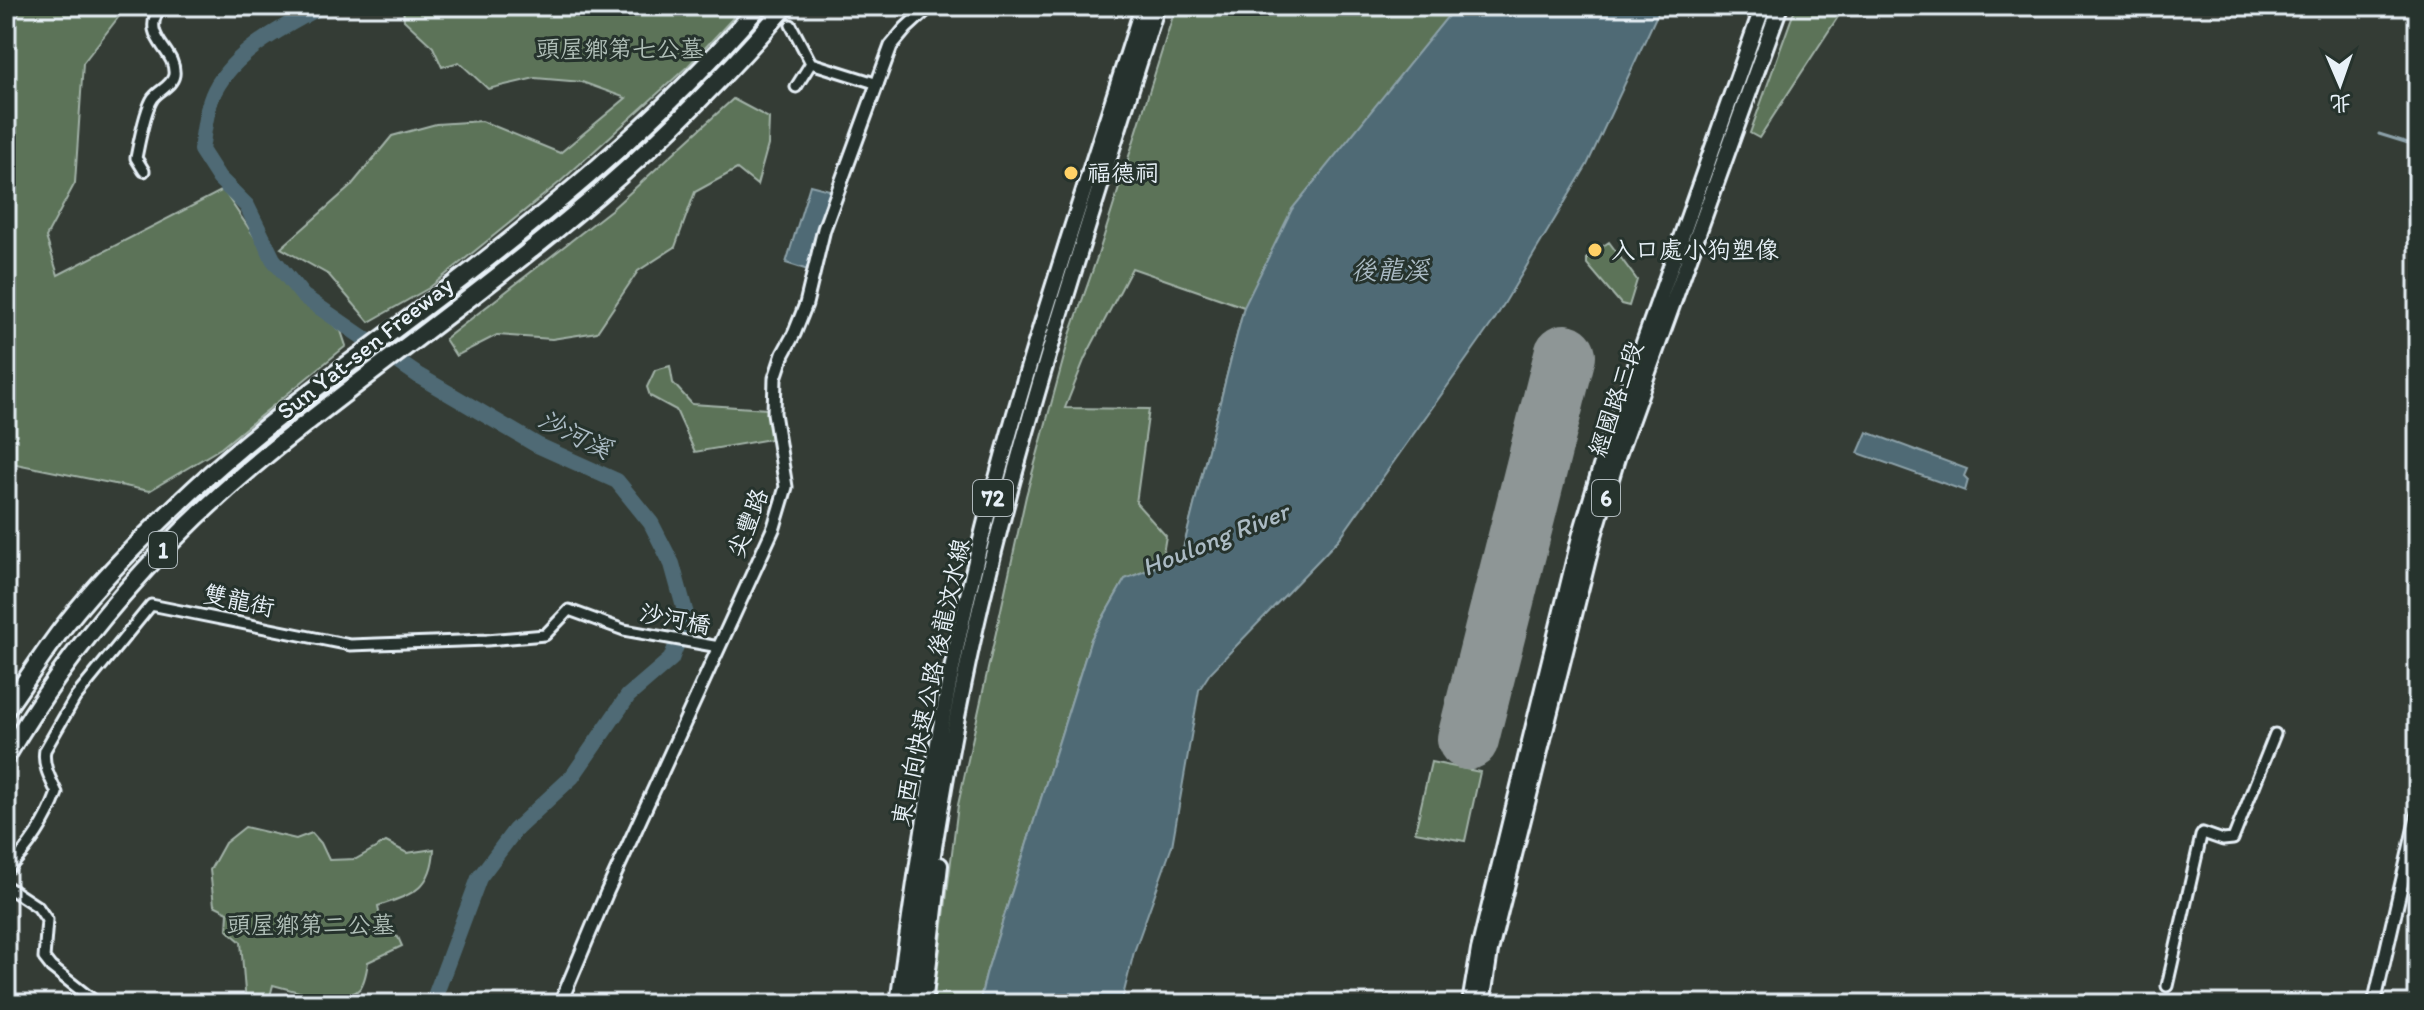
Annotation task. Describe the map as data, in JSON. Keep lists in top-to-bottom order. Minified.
{"streets":{"highway":["Sun Yat-sen Freeway","1"],"main road":["經國路三段","72","6","東西向快速公路 後龍汶水線"],"street":["尖豐路","雙龍街","沙河橋"]},"crossings":[["尖豐路","沙河橋"],["雙龍街","沙河橋"]],"water":["後龍溪","沙河溪","Houlong River"],"parks":["頭屋鄉第七公墓","頭屋鄉第二公墓"],"places":["福德祠","入口處小狗塑像"],"north":"bottom"}
